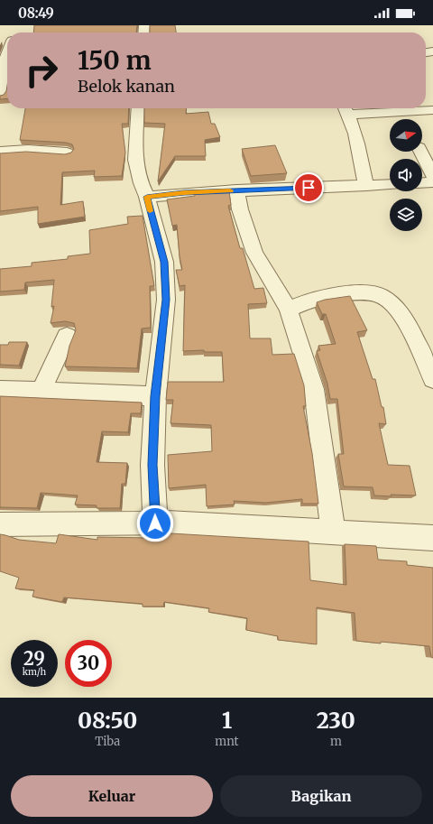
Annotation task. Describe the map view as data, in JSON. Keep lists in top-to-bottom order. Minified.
{"north":"right","page":{"status":"08:49","turn":["150 m","Belok kanan"],"speed":"29 km/h","limit":"30","eta":["08:50","Tiba","1","mnt","230","m"],"buttons":["Keluar","Bagikan"]}}
